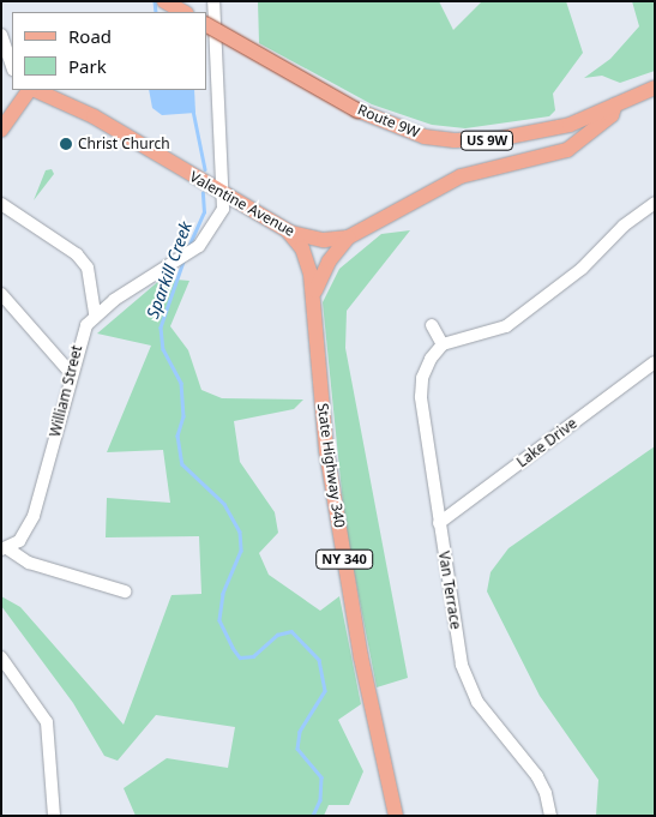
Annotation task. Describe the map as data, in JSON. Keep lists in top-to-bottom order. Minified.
{"streets":{"main road":["Route 9W","US 9W","Valentine Avenue","State Highway 340","NY 340"],"street":["William Street","Lake Drive","Van Terrace"]},"crossings":[["Route 9W","Valentine Avenue"],["Valentine Avenue","William Street"],["Valentine Avenue","State Highway 340"],["Lake Drive","Van Terrace"]],"water":["Sparkill Creek"],"places":["Christ Church"],"legend":["Road","Park"]}
